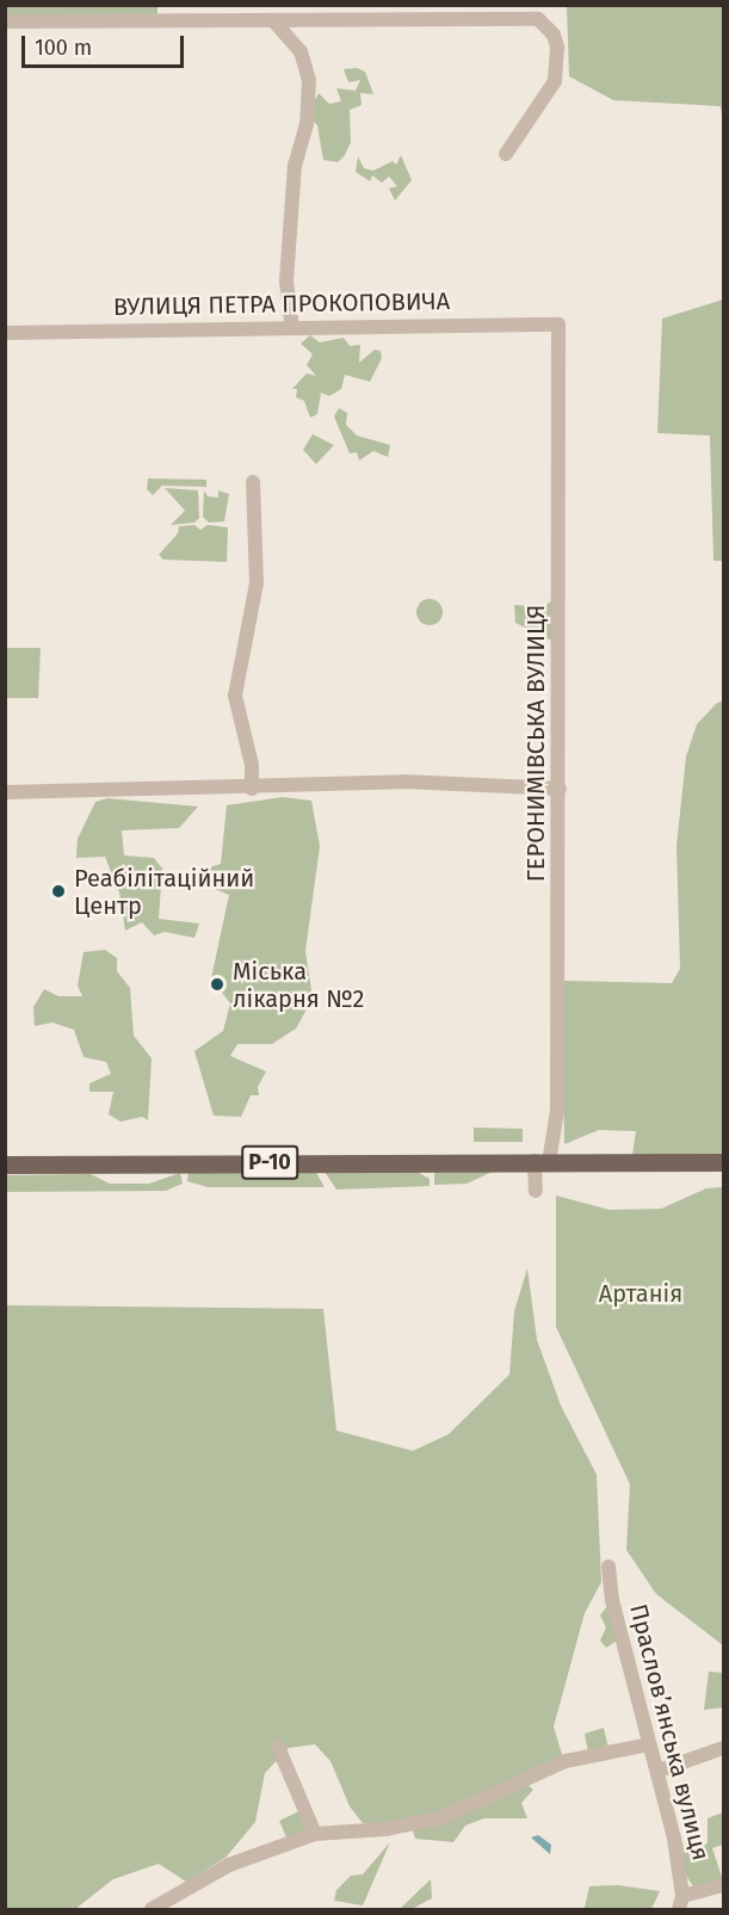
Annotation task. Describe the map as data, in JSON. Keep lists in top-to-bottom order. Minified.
{"streets":{"main road":["Р-10"],"street":["ВУЛИЦЯ ПЕТРА ПРОКОПОВИЧА","ГЕРОНИМІВСЬКА ВУЛИЦЯ","Прасловʼянська вулиця"]},"crossings":[["ВУЛИЦЯ ПЕТРА ПРОКОПОВИЧА","ГЕРОНИМІВСЬКА ВУЛИЦЯ"],["ГЕРОНИМІВСЬКА ВУЛИЦЯ","Р-10"]],"parks":["Артанія"],"places":["Реабілітаційний Центр","Міська лікарня №2"],"scale_bar":"100 m"}
